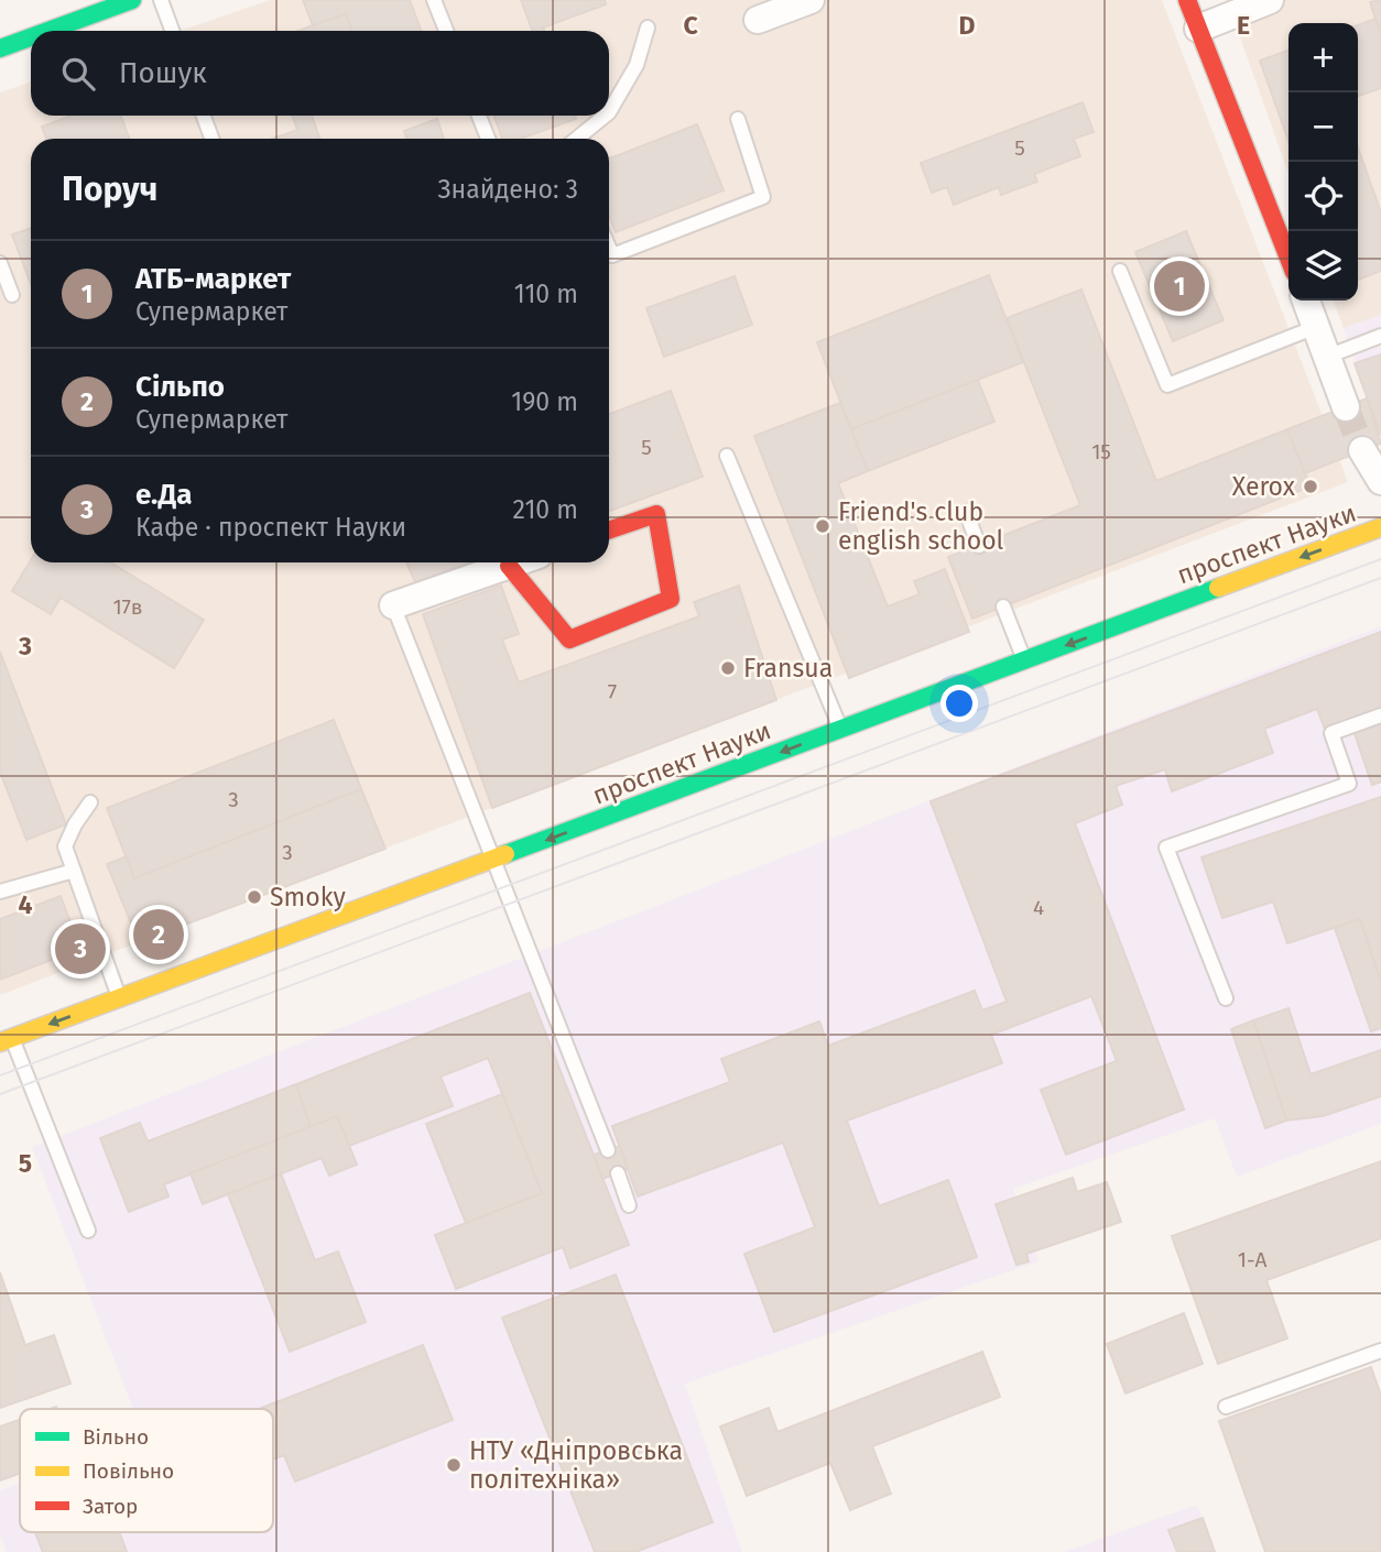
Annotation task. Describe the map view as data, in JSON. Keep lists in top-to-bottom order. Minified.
{"streets":{"main road":["проспект Науки"]},"one_way":["проспект Науки"],"places":["Xerox","Friend's club english school","Fransua","Smoky","НТУ «Дніпровська політехніка»"],"house_numbers":["5","5","15","17в","7","3","3","4","1-А"],"legend":["Вільно","Повільно","Затор"],"page":{"map_buttons":["+","−"],"search":"Пошук","heading":["Поруч","Знайдено: 3"],"list":[{"mark":"1","name":"АТБ-маркет","note":"Супермаркет","value":"110 m"},{"mark":"2","name":"Сільпо","note":"Супермаркет","value":"190 m"},{"mark":"3","name":"е.Да","note":"Кафе · проспект Науки","value":"210 m"}],"pins":["1","2","3"]},"grid":{"columns":["C","D","E"],"rows":["3","4","5"]}}
